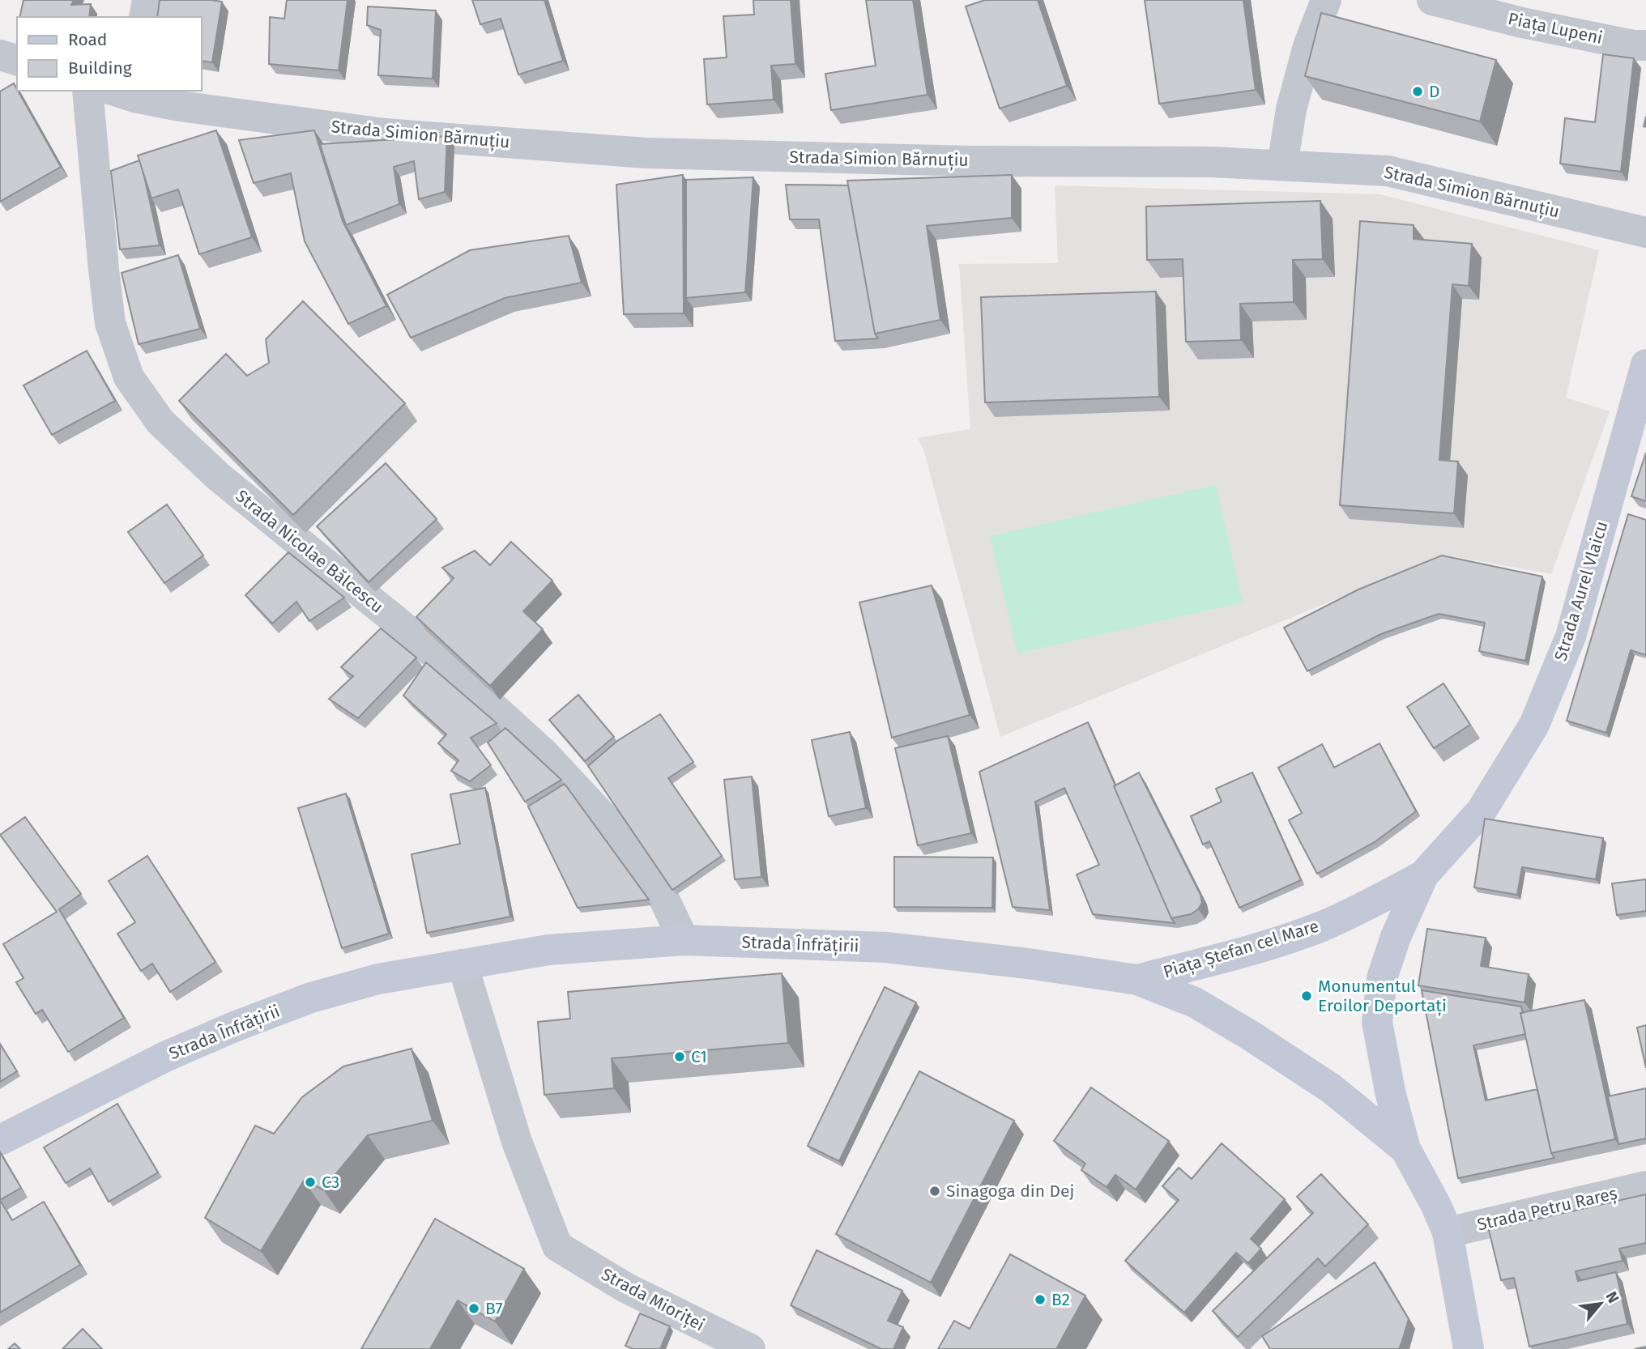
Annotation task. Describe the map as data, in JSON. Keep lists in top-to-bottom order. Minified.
{"streets":{"main road":["Strada Aurel Vlaicu","Strada Înfrățirii","Piața Ștefan cel Mare"],"street":["Piața Lupeni","Strada Simion Bărnuțiu","Strada Nicolae Bălcescu","Strada Petru Rareș","Strada Mioriței"]},"crossings":[["Strada Nicolae Bălcescu","Strada Înfrățirii"],["Strada Aurel Vlaicu","Piața Ștefan cel Mare"],["Strada Înfrățirii","Piața Ștefan cel Mare"],["Strada Înfrățirii","Strada Mioriței"]],"places":["D","Monumentul Eroilor Deportați","C1","C3","Sinagoga din Dej","B2","B7"],"legend":["Road","Building"],"north":"top right"}
